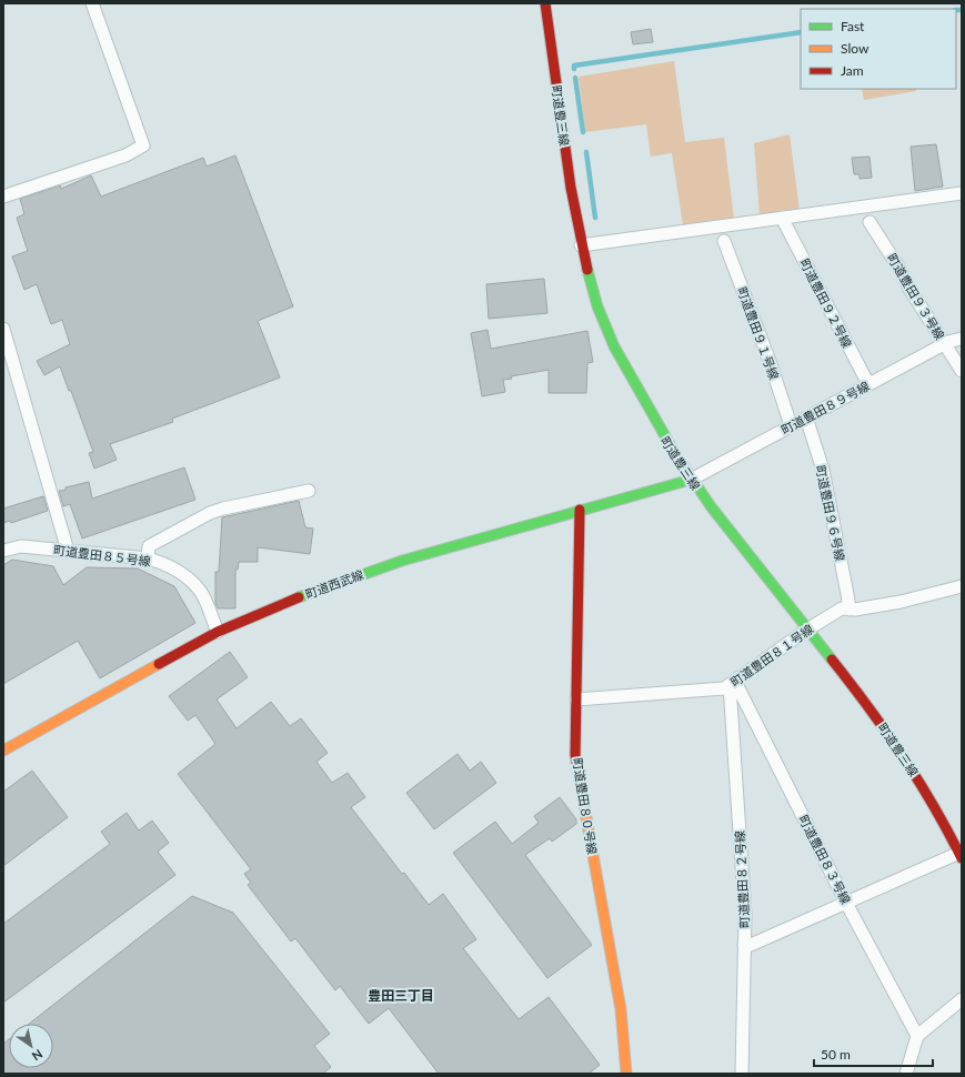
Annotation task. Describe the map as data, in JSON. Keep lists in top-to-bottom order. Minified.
{"streets":{"street":["町道豊三線","町道豊田９３号線","町道豊田９２号線","町道豊田９１号線","町道豊田８９号線","町道豊田９６号線","町道豊田８５号線","町道西武線","町道豊田８１号線","町道豊田８０号線","町道豊田８３号線","町道豊田８２号線"]},"crossings":[["町道豊三線","町道豊田８９号線"],["町道豊三線","町道西武線"],["町道豊三線","町道豊田８１号線"],["町道豊田９３号線","町道豊田８９号線"],["町道豊田９２号線","町道豊田８９号線"],["町道豊田９１号線","町道豊田８９号線"],["町道豊田８９号線","町道豊田９６号線"],["町道豊田８９号線","町道西武線"],["町道豊田９６号線","町道豊田８１号線"],["町道豊田８５号線","町道西武線"],["町道西武線","町道豊田８０号線"],["町道豊田８１号線","町道豊田８０号線"],["町道豊田８１号線","町道豊田８３号線"],["町道豊田８１号線","町道豊田８２号線"],["町道豊田８３号線","町道豊田８２号線"]],"districts":["豊田三丁目"],"legend":["Fast","Slow","Jam"],"scale_bar":"50 m","north":"bottom right"}
